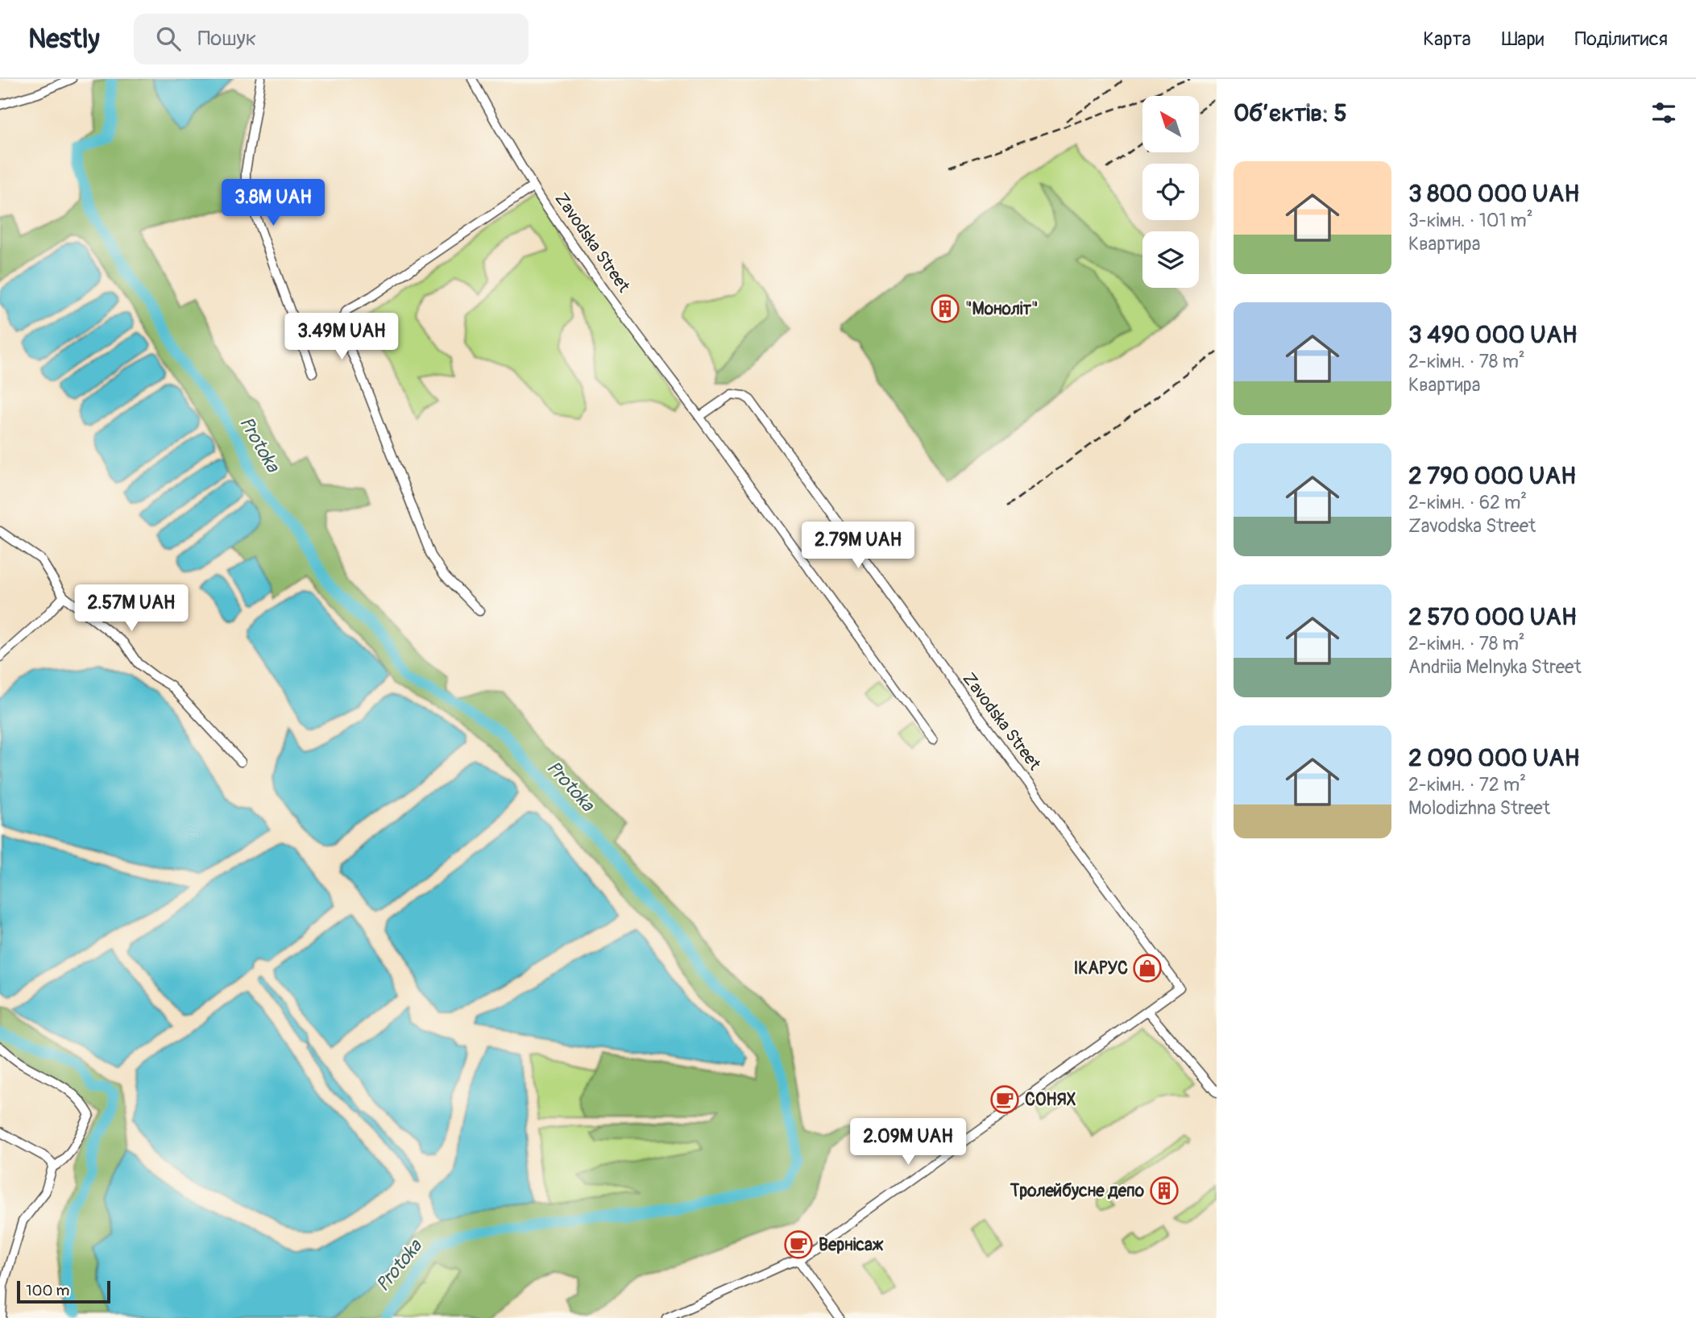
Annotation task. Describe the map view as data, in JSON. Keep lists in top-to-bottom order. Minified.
{"streets":{"street":["Zavodska Street"]},"water":["Protoka"],"places":{"building":["\"Моноліт\"","Тролейбусне депо"],"shop":["ІКАРУС"],"cafe":["СОНЯХ","Вернісаж"]},"scale_bar":"100 m","north":"top left","page":{"header":"Nestly","search":"Пошук","nav":["Карта","Шари","Поділитися"],"heading":"Об’єктів: 5","list":[{"name":"3 800 000 UAH","note":"3-кімн. · 101 m² · Квартира"},{"name":"3 490 000 UAH","note":"2-кімн. · 78 m² · Квартира"},{"name":"2 790 000 UAH","note":"2-кімн. · 62 m² · Zavodska Street"},{"name":"2 570 000 UAH","note":"2-кімн. · 78 m² · Andriia Melnyka Street"},{"name":"2 090 000 UAH","note":"2-кімн. · 72 m² · Molodizhna Street"}],"price":["3.8M UAH","3.49M UAH","2.79M UAH","2.57M UAH","2.09M UAH"],"scale":"100 m"}}
